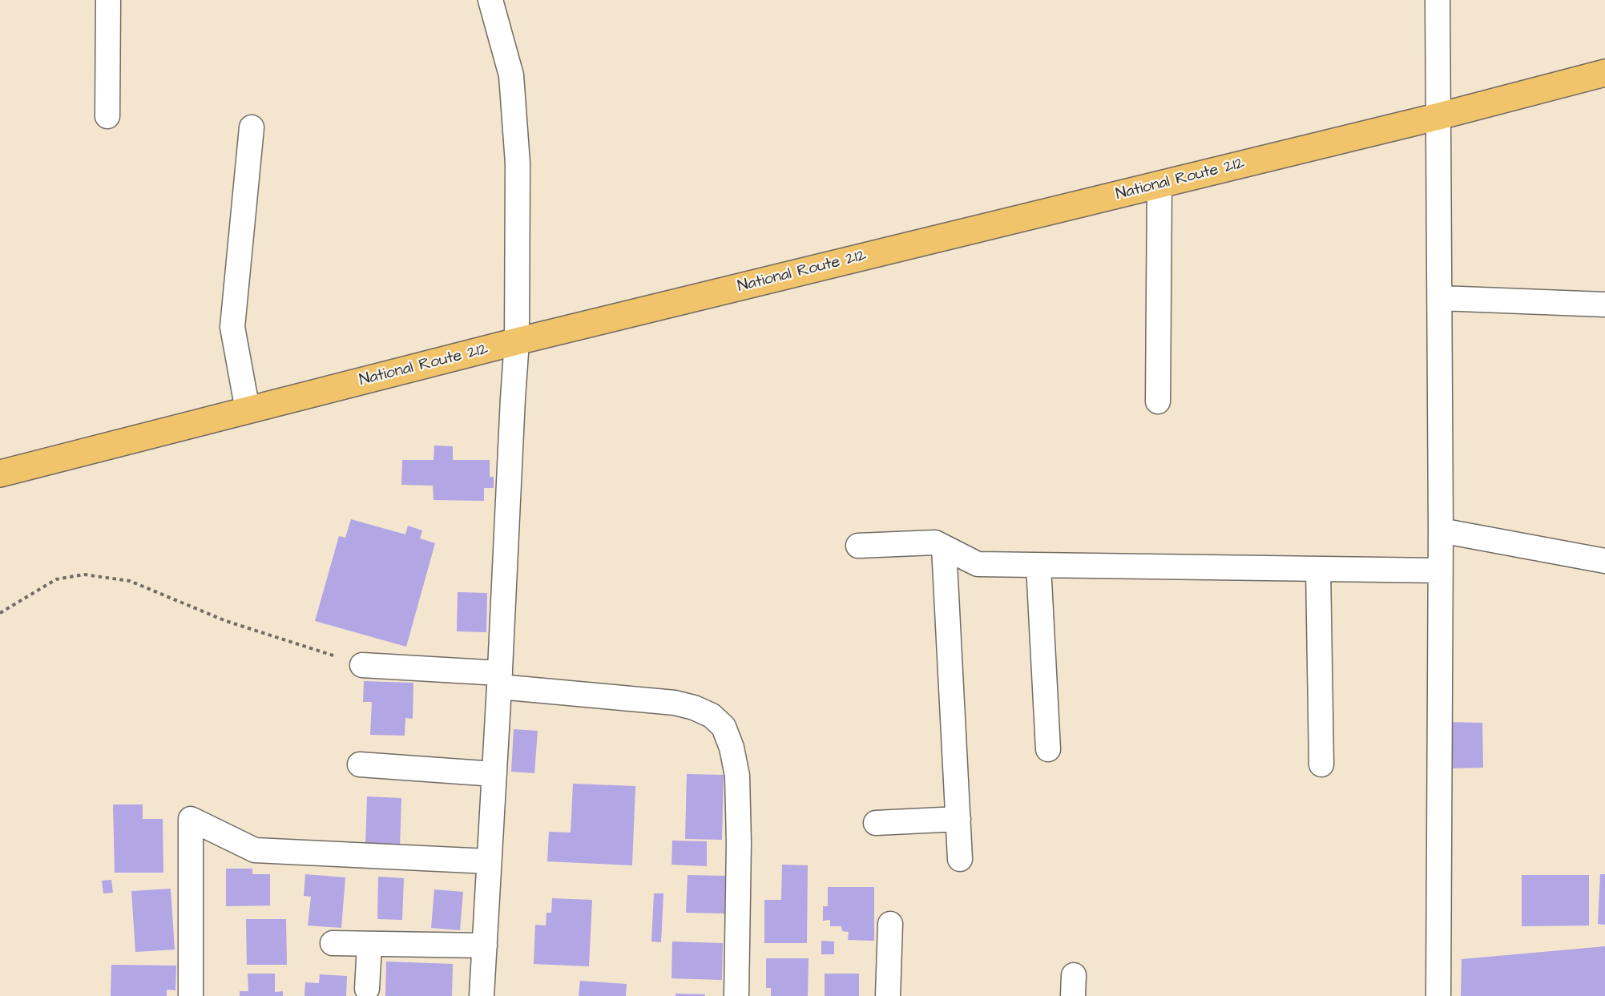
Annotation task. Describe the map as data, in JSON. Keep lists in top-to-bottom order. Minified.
{"streets":{"highway":["National Route 212"]}}
